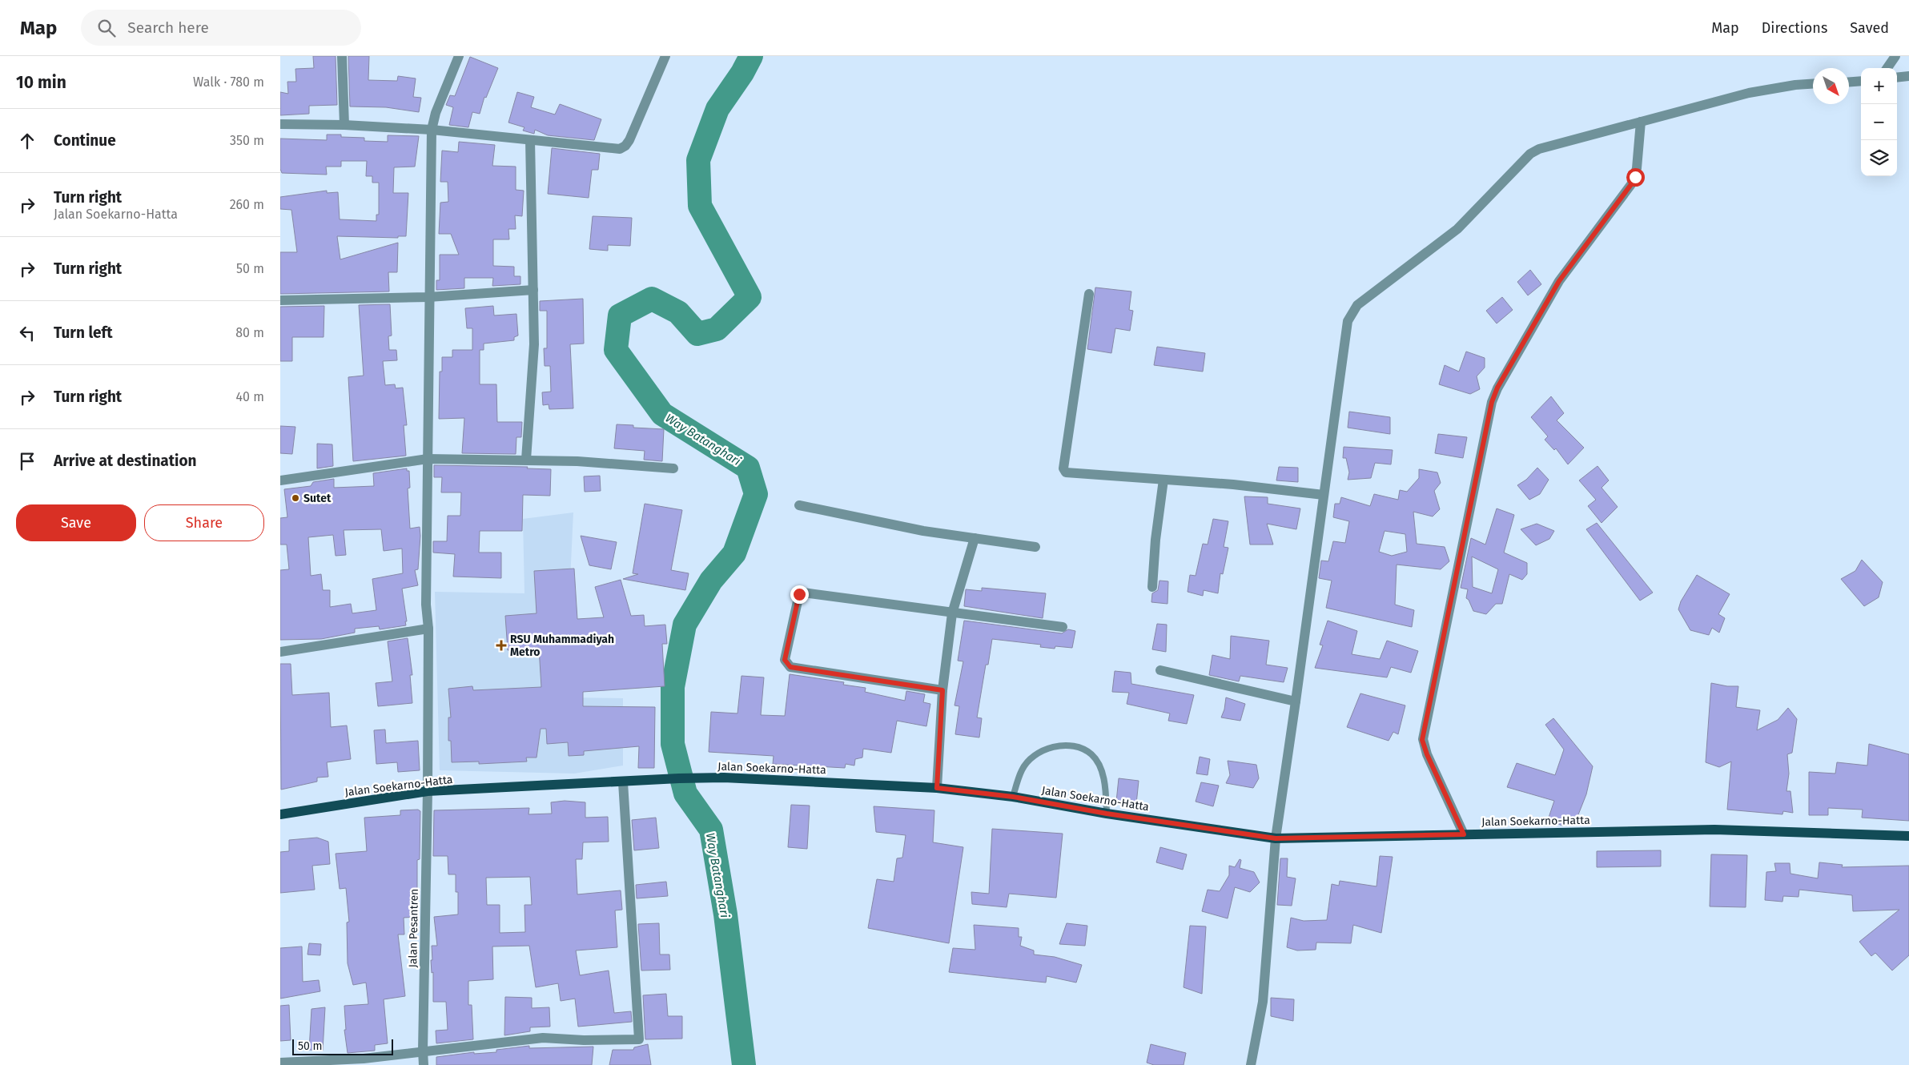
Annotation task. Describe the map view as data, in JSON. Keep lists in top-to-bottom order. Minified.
{"streets":{"main road":["Jalan Soekarno-Hatta"],"street":["Jalan Pesantren"]},"crossings":[["Jalan Soekarno-Hatta","Jalan Pesantren"]],"water":["Way Batanghari"],"places":{"other":["Sutet"],"health":["RSU Muhammadiyah Metro"]},"scale_bar":"50 m","north":"bottom right","page":{"header":"Map","search":"Search here","nav":["Map","Directions","Saved"],"heading":["10 min","Walk · 780 m"],"map_buttons":["+","−"],"list":[["Continue","350 m"],["Turn right","Jalan Soekarno-Hatta","260 m"],["Turn right","50 m"],["Turn left","80 m"],["Turn right","40 m"],"Arrive at destination"],"buttons":["Save","Share"],"scale":"50 m"}}
